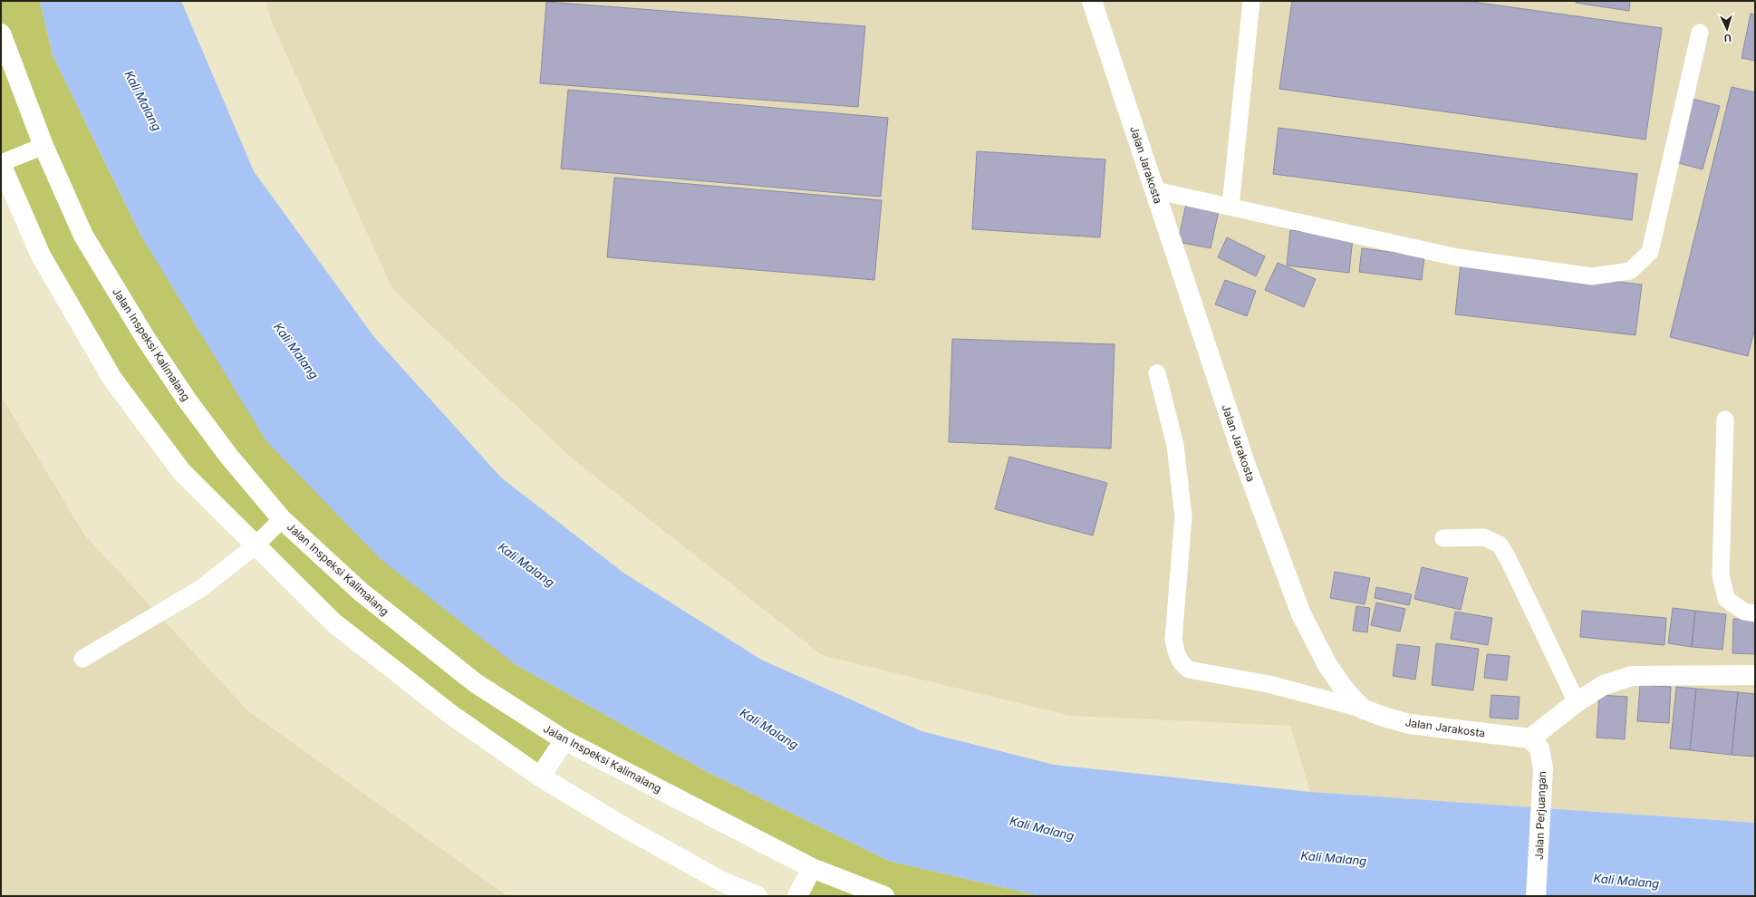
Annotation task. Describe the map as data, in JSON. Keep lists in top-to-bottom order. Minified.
{"streets":{"main road":["Jalan Jarakosta","Jalan Inspeksi Kalimalang","Jalan Perjuangan"]},"crossings":[["Jalan Jarakosta","Jalan Perjuangan"]],"water":["Kali Malang"],"north":"bottom"}
